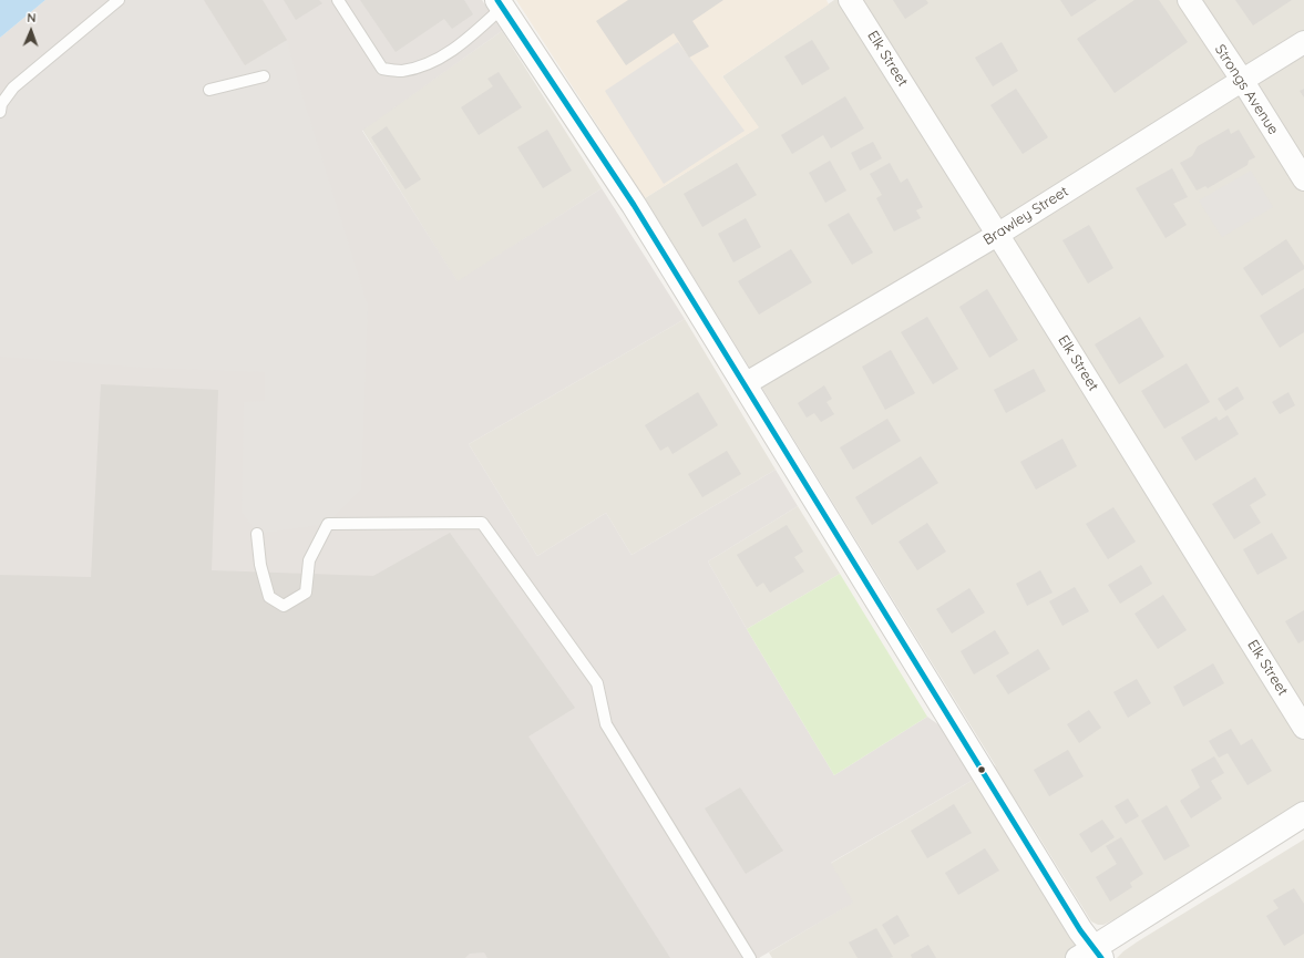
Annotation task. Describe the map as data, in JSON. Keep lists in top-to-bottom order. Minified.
{"streets":{"street":["Elk Street","Strongs Avenue","Brawley Street"]},"crossings":[["Elk Street","Brawley Street"],["Strongs Avenue","Brawley Street"]],"north":"top"}
